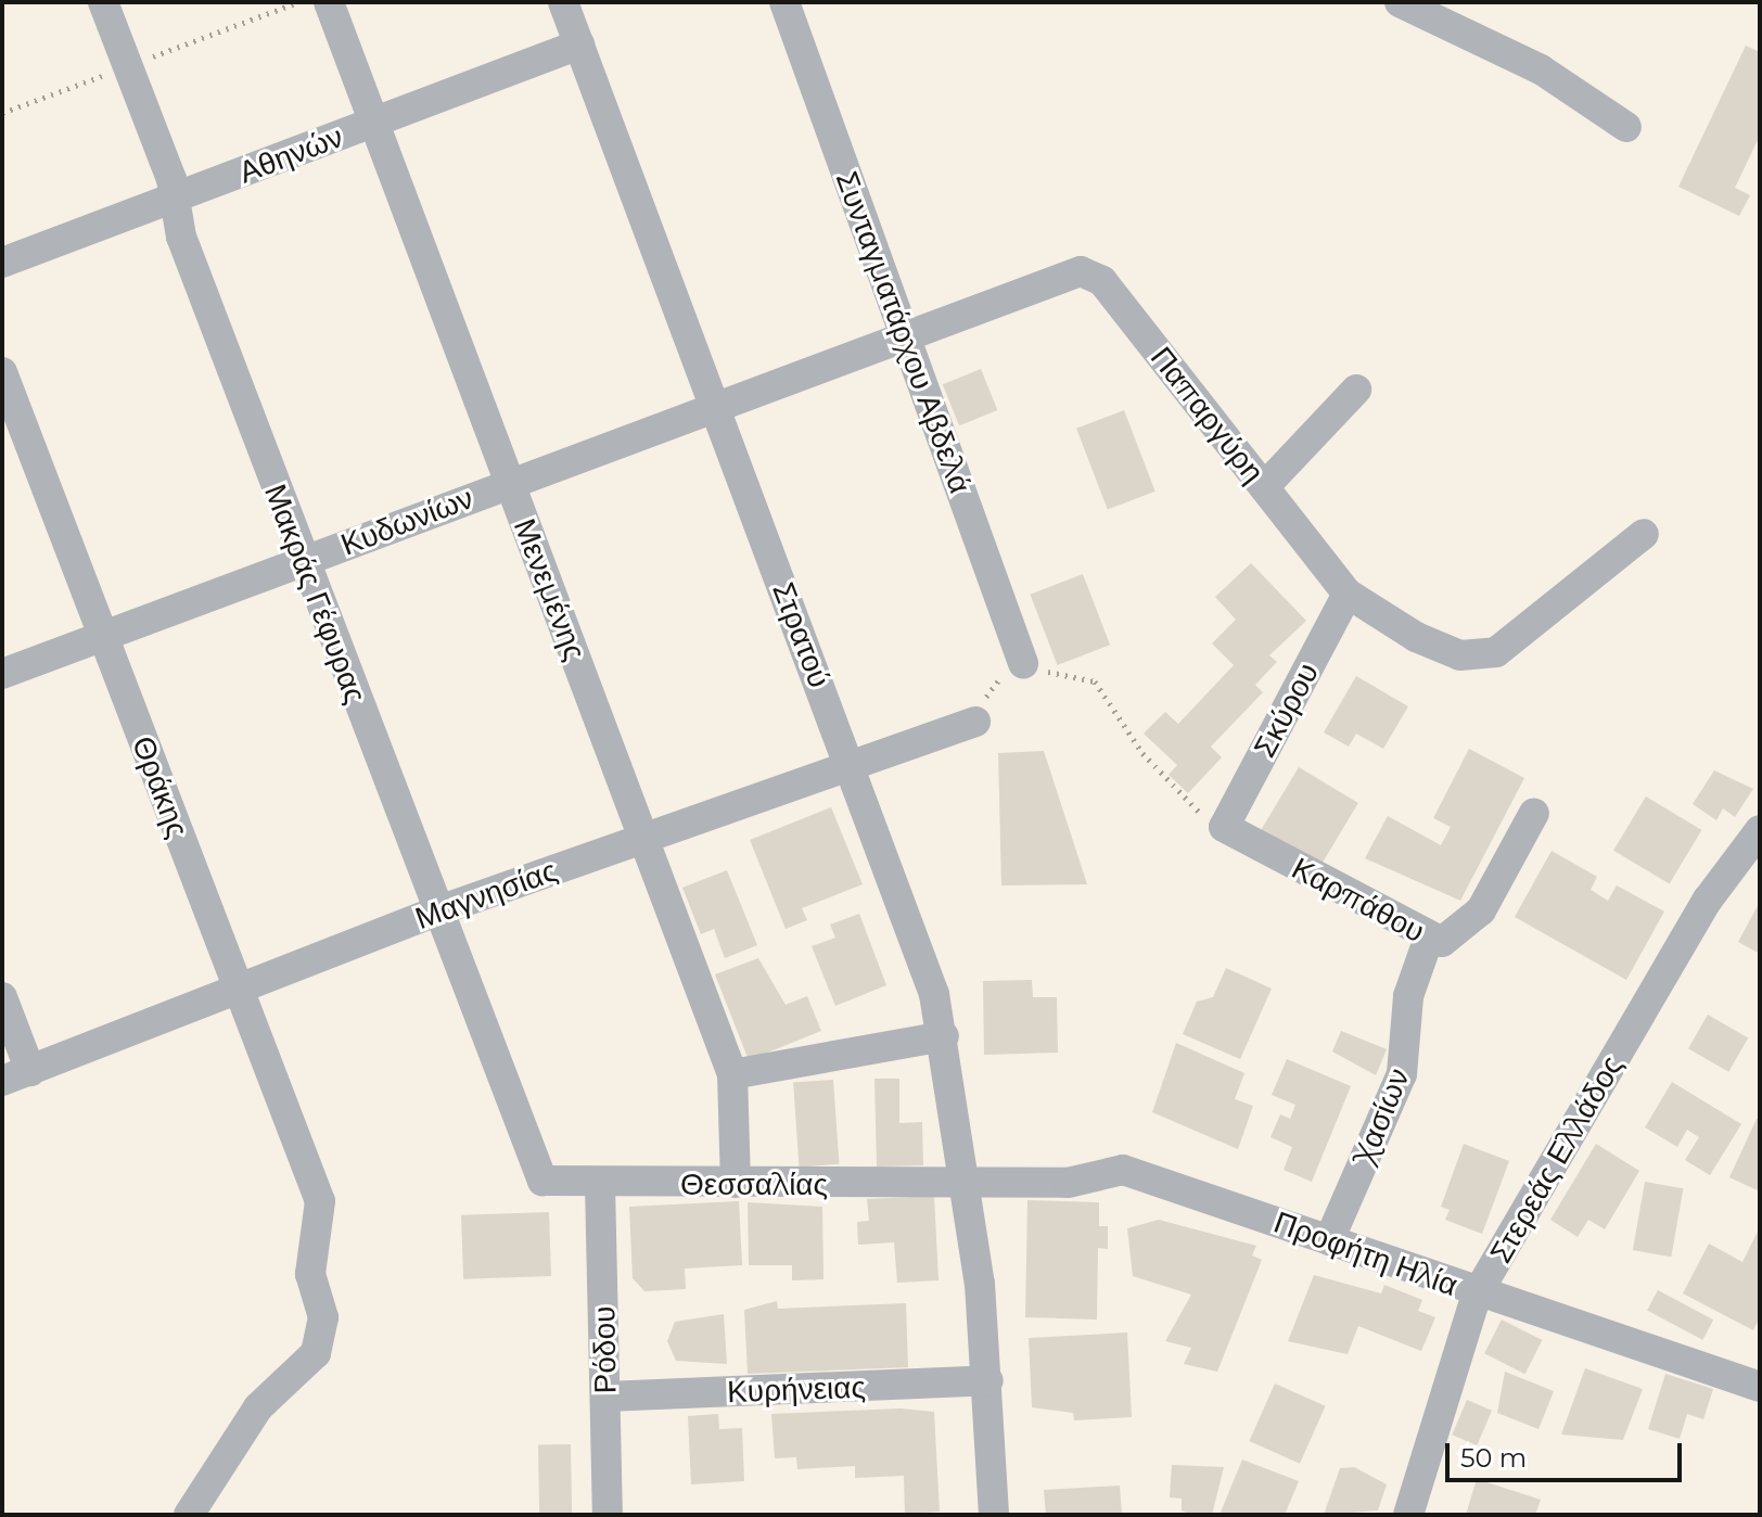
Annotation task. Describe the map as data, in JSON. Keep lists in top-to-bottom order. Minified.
{"streets":{"street":["Αθηνών","Συνταγματάρχου Αβδελά","Παπαργύρη","Κυδωνίων","Μενεμένης","Μακράς Γέφυρας","Στρατού","Σκύρου","Θράκης","Μαγνησίας","Καρπάθου","Χασίων","Στερεάς Ελλάδος","Θεσσαλίας","Προφήτη Ηλία","Ρόδου","Κυρήνειας"]},"crossings":[["Αθηνών","Μενεμένης"],["Αθηνών","Μακράς Γέφυρας"],["Αθηνών","Στρατού"],["Συνταγματάρχου Αβδελά","Παπαργύρη"],["Παπαργύρη","Κυδωνίων"],["Παπαργύρη","Στρατού"],["Παπαργύρη","Σκύρου"],["Κυδωνίων","Μενεμένης"],["Κυδωνίων","Μακράς Γέφυρας"],["Κυδωνίων","Στρατού"],["Κυδωνίων","Θράκης"],["Μενεμένης","Μαγνησίας"],["Μενεμένης","Θεσσαλίας"],["Μακράς Γέφυρας","Μαγνησίας"],["Μακράς Γέφυρας","Θεσσαλίας"],["Στρατού","Μαγνησίας"],["Στρατού","Θεσσαλίας"],["Στρατού","Προφήτη Ηλία"],["Στρατού","Κυρήνειας"],["Σκύρου","Καρπάθου"],["Θράκης","Μαγνησίας"],["Καρπάθου","Χασίων"],["Χασίων","Προφήτη Ηλία"],["Στερεάς Ελλάδος","Προφήτη Ηλία"],["Θεσσαλίας","Προφήτη Ηλία"],["Θεσσαλίας","Ρόδου"],["Ρόδου","Κυρήνειας"]],"scale_bar":"50 m"}
